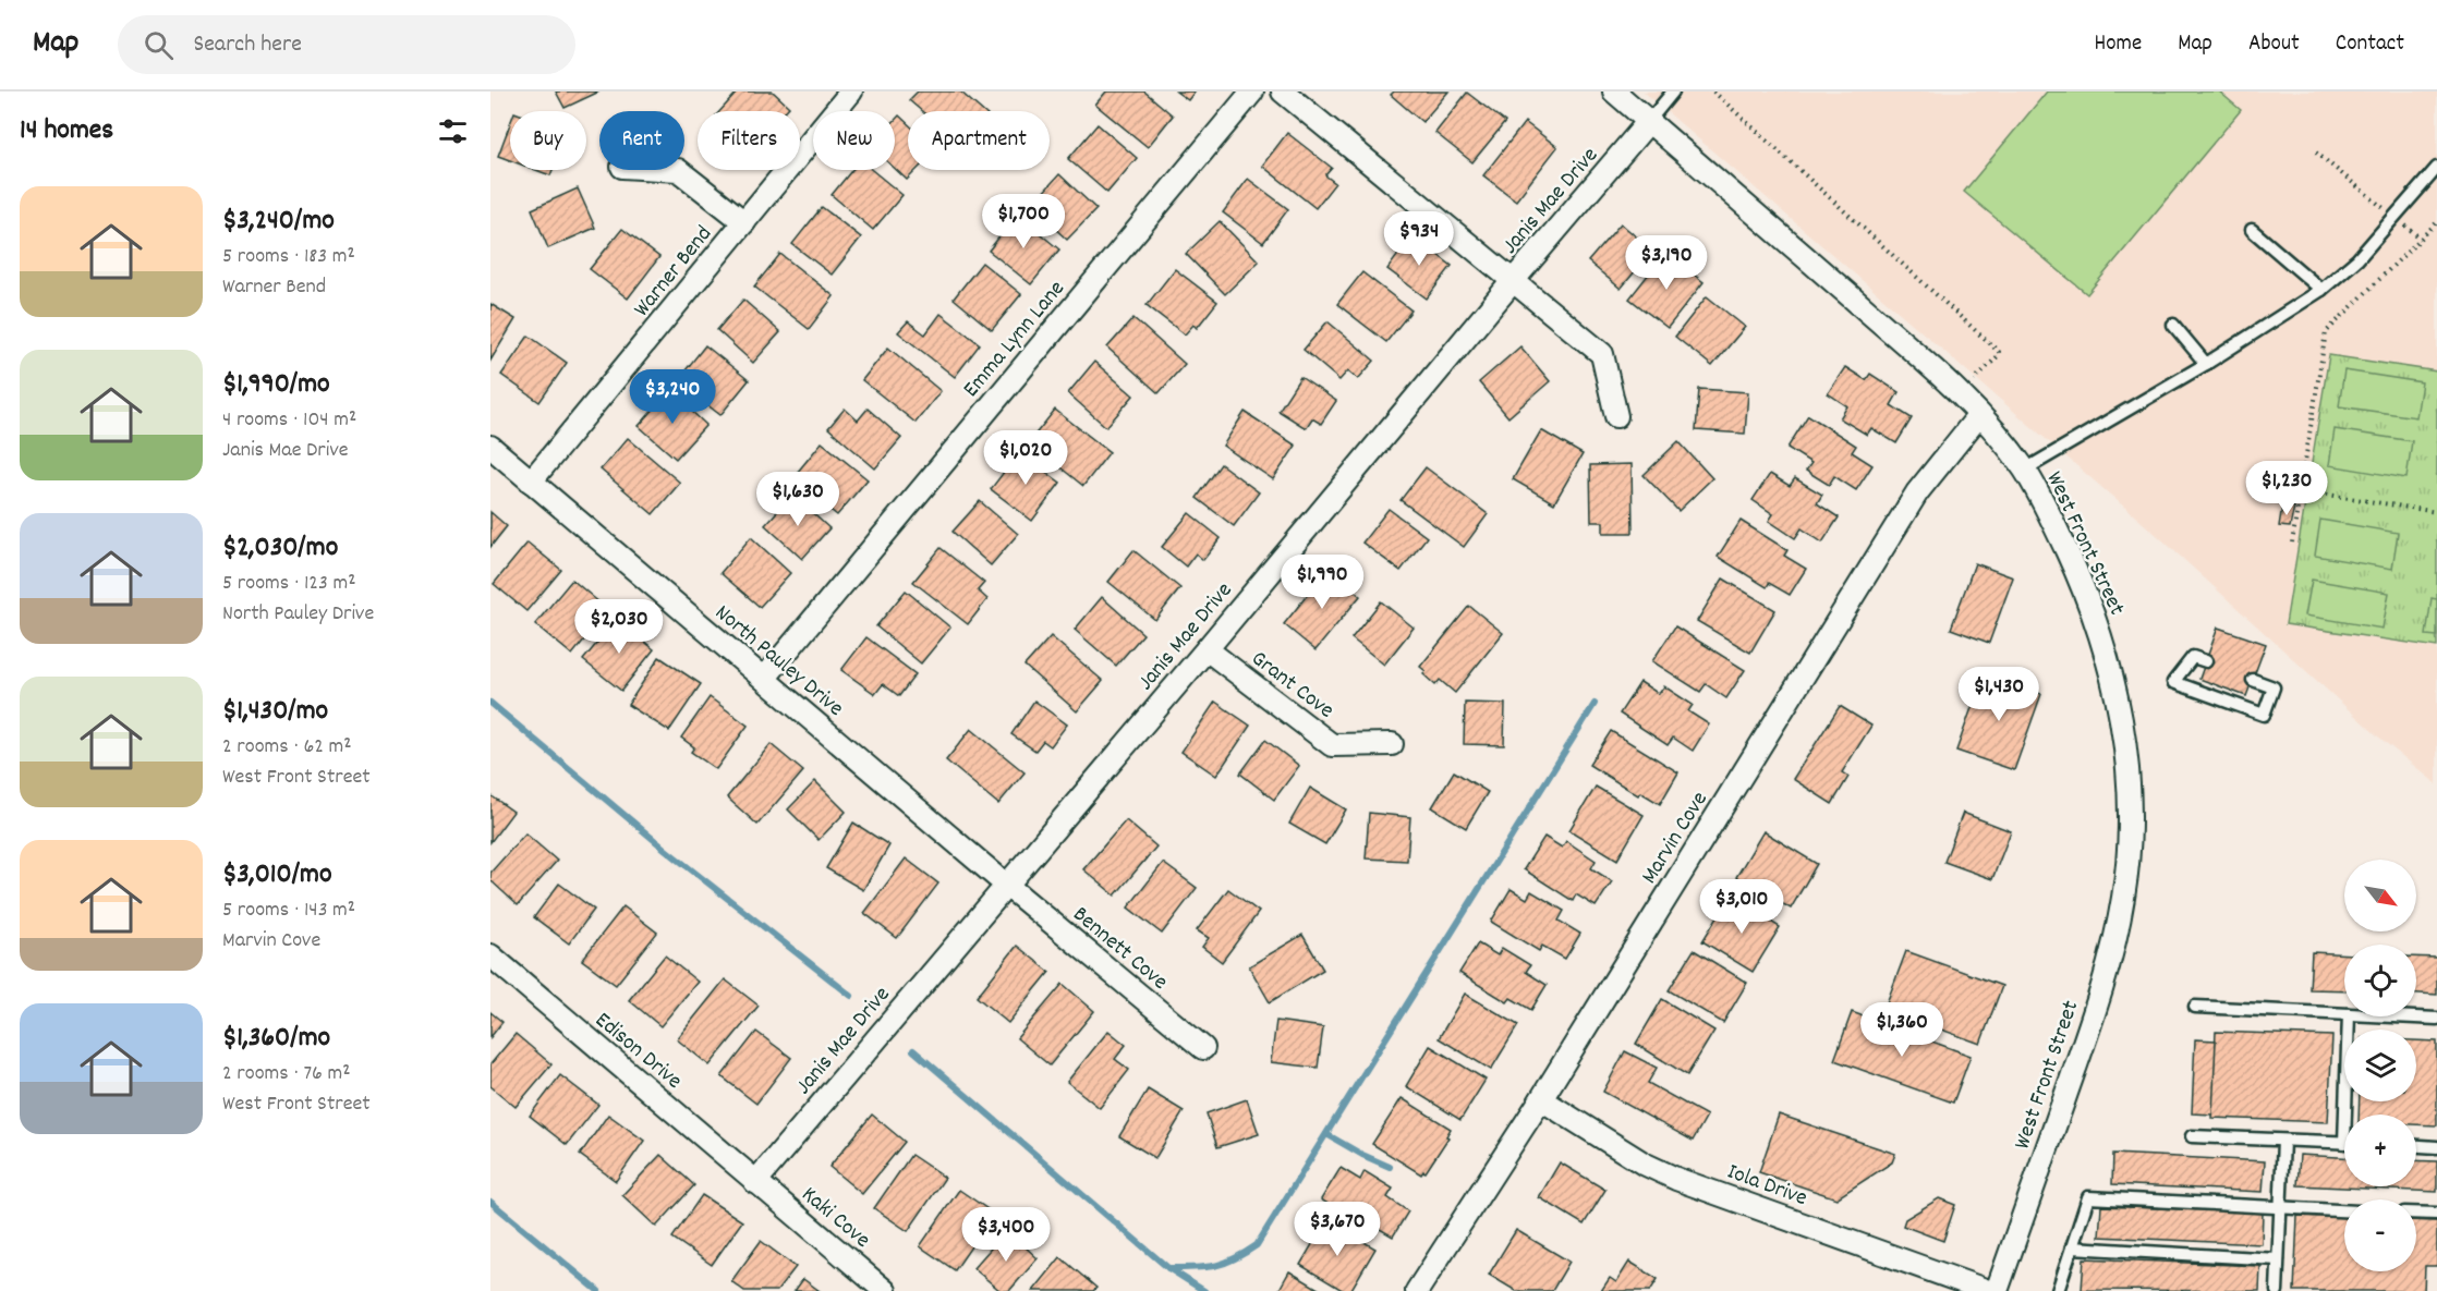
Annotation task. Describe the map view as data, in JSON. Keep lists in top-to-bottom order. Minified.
{"streets":{"street":["Janis Mae Drive","Warner Bend","Emma Lynn Lane","West Front Street","North Pauley Drive","Grant Cove","Marvin Cove","Bennett Cove","Edison Drive","Iola Drive","Kaki Cove"]},"crossings":[["Janis Mae Drive","West Front Street"],["Janis Mae Drive","North Pauley Drive"],["Janis Mae Drive","Grant Cove"],["Janis Mae Drive","Bennett Cove"],["Janis Mae Drive","Edison Drive"],["Janis Mae Drive","Kaki Cove"],["Warner Bend","North Pauley Drive"],["Emma Lynn Lane","North Pauley Drive"],["West Front Street","Marvin Cove"],["North Pauley Drive","Bennett Cove"],["Marvin Cove","Iola Drive"],["Edison Drive","Kaki Cove"]],"north":"bottom right","page":{"header":"Map","search":"Search here","nav":["Home","Map","About","Contact"],"heading":"14 homes","chip":["Buy","Rent","Filters","New","Apartment"],"list":[{"name":"$3,240/mo","note":"5 rooms · 183 m² · Warner Bend"},{"name":"$1,990/mo","note":"4 rooms · 104 m² · Janis Mae Drive"},{"name":"$2,030/mo","note":"5 rooms · 123 m² · North Pauley Drive"},{"name":"$1,430/mo","note":"2 rooms · 62 m² · West Front Street"},{"name":"$3,010/mo","note":"5 rooms · 143 m² · Marvin Cove"},{"name":"$1,360/mo","note":"2 rooms · 76 m² · West Front Street"}],"price":["$1,700","$934","$3,190","$3,240","$1,020","$1,230","$1,630","$1,990","$2,030","$1,430","$3,010","$1,360","$3,670","$3,400"],"map_buttons":["+","−"]}}
